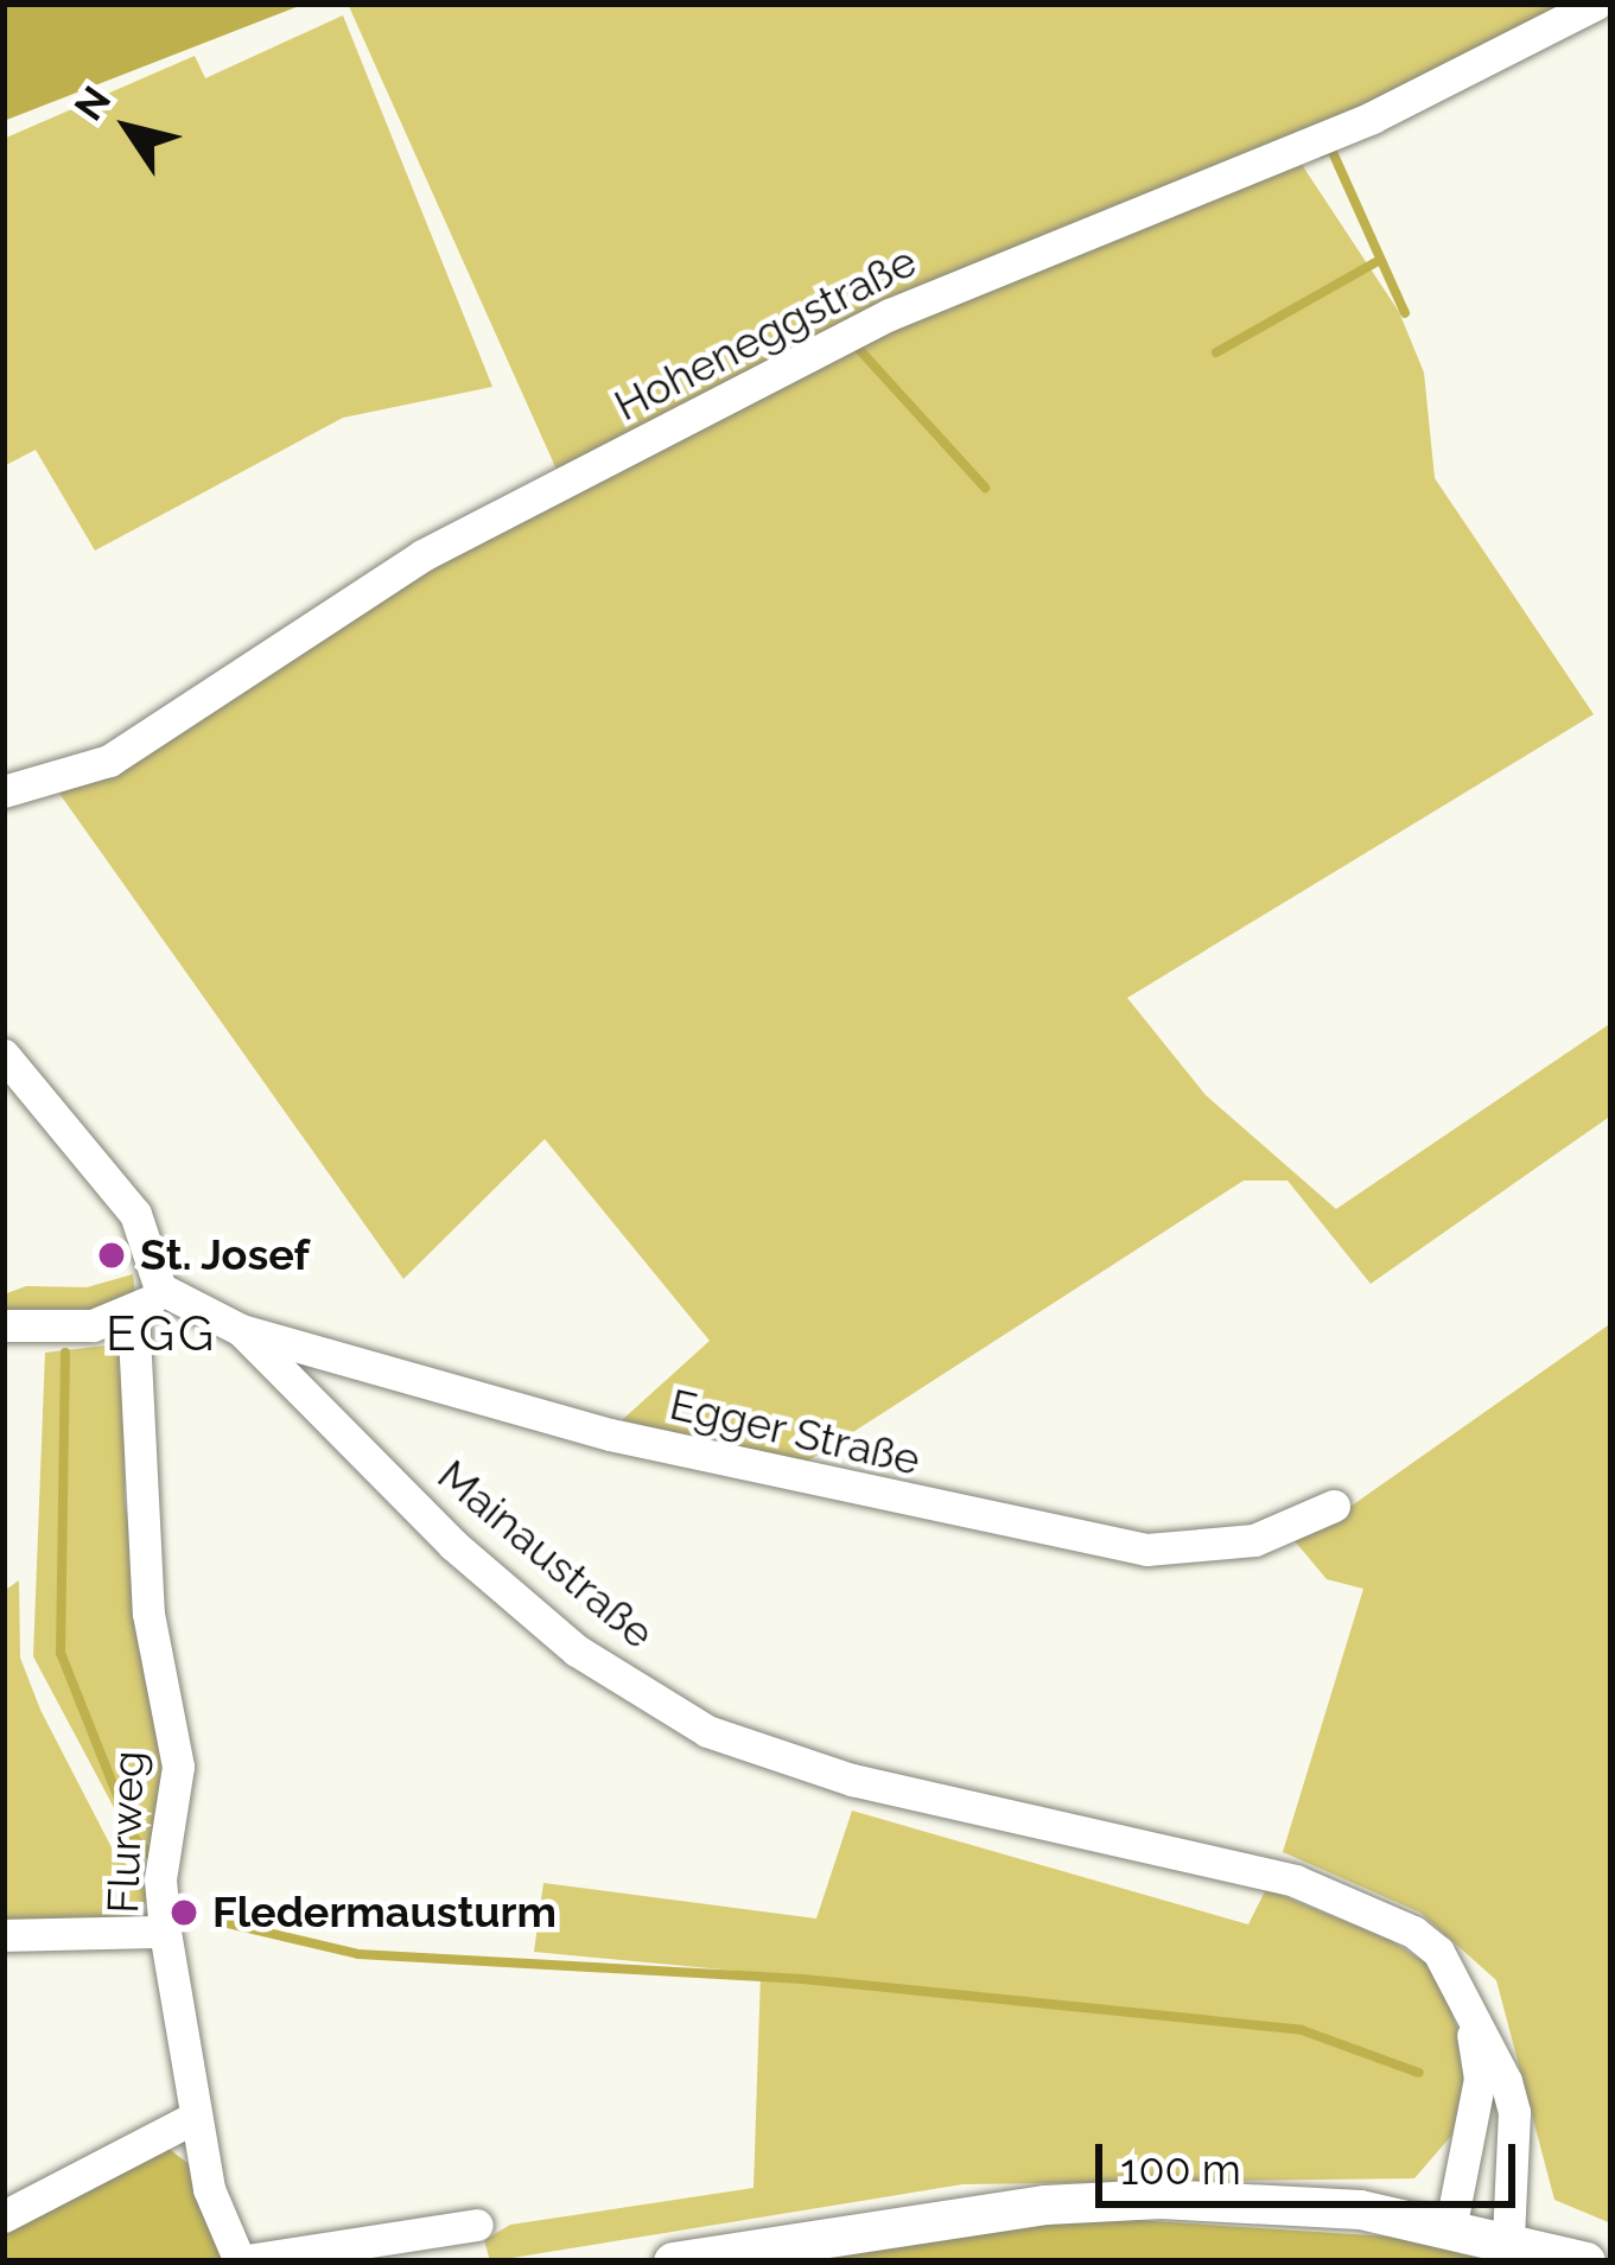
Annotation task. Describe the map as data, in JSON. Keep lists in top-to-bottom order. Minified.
{"streets":{"street":["Hoheneggstraße","Egger Straße","Mainaustraße","Flurweg"]},"crossings":[["Egger Straße","Mainaustraße"]],"districts":["EGG"],"places":["St. Josef","Fledermausturm"],"scale_bar":"100 m","north":"top left"}
